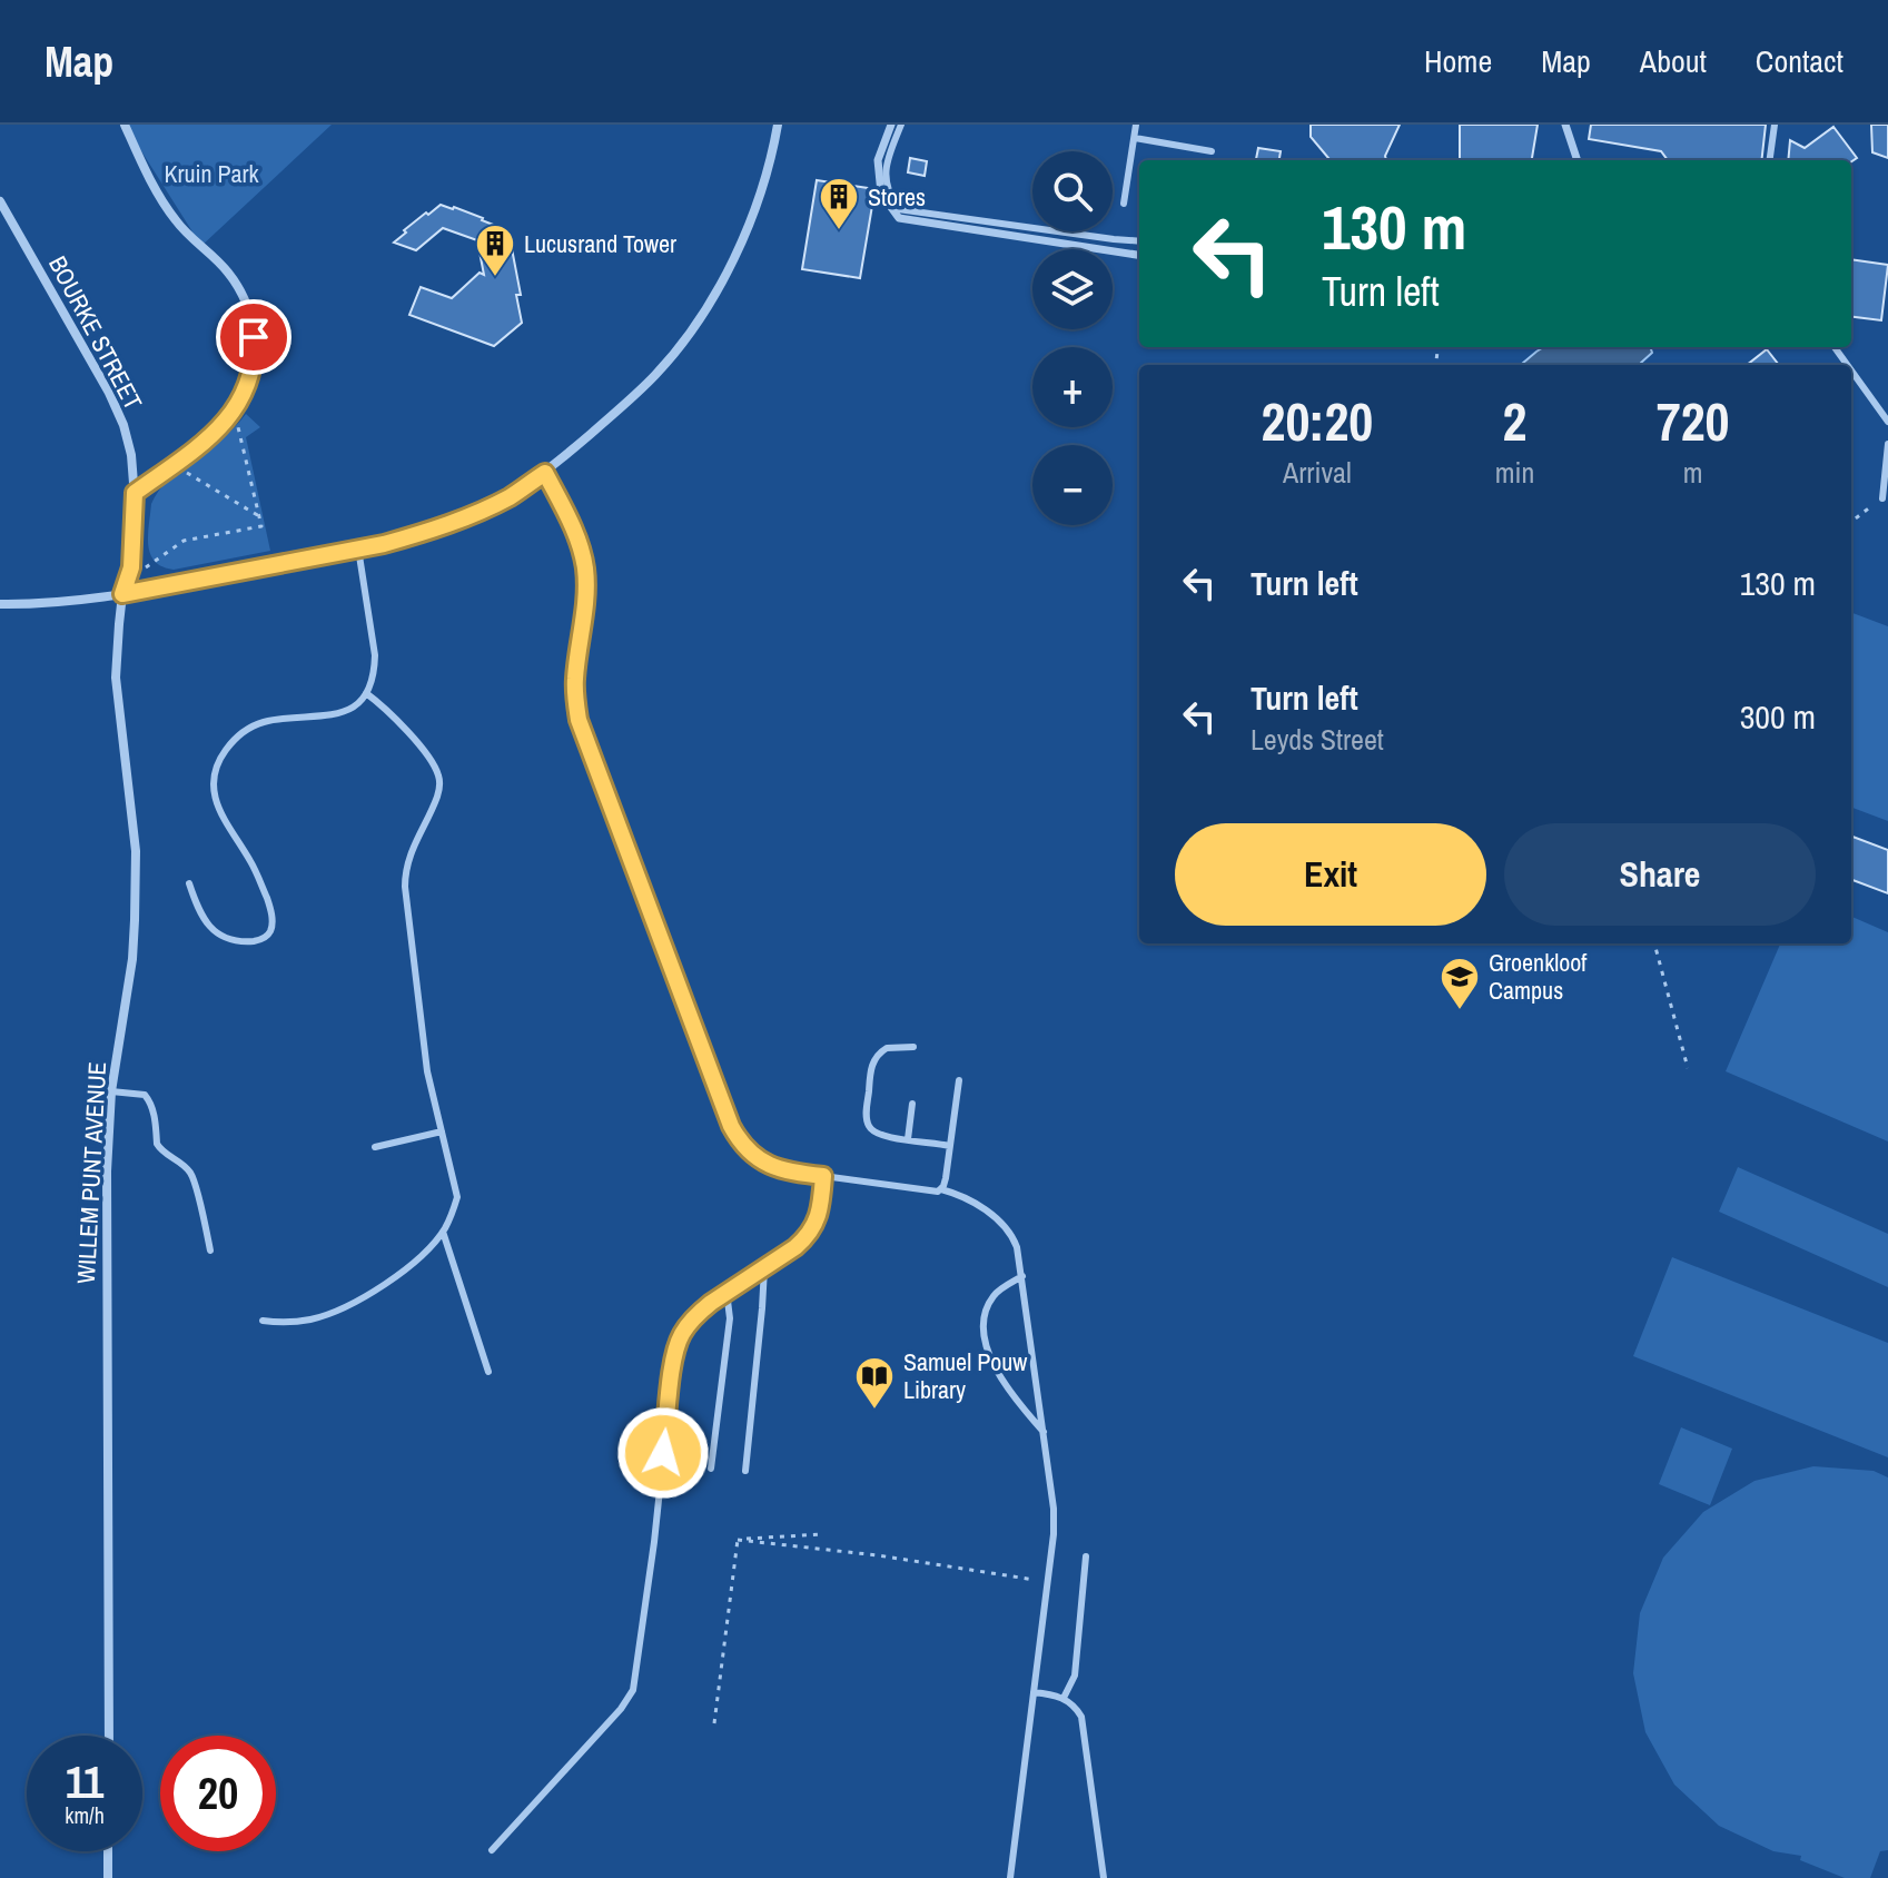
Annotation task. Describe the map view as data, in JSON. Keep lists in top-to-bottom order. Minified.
{"streets":{"street":["BOURKE STREET","WILLEM PUNT AVENUE"]},"crossings":[["BOURKE STREET","WILLEM PUNT AVENUE"]],"parks":["Kruin Park"],"places":{"building":["Stores","Lucusrand Tower"],"school or university":["Groenkloof Campus"],"library":["Samuel Pouw Library"]},"page":{"header":"Map","nav":["Home","Map","About","Contact"],"map_buttons":["+","−"],"turn":["130 m","Turn left"],"eta":["20:20","Arrival","2","min","720","m"],"list":[{"name":"Turn left","value":"130 m"},{"name":"Turn left","note":"Leyds Street","value":"300 m"}],"buttons":["Exit","Share"],"speed":"11 km/h","limit":"20"}}
